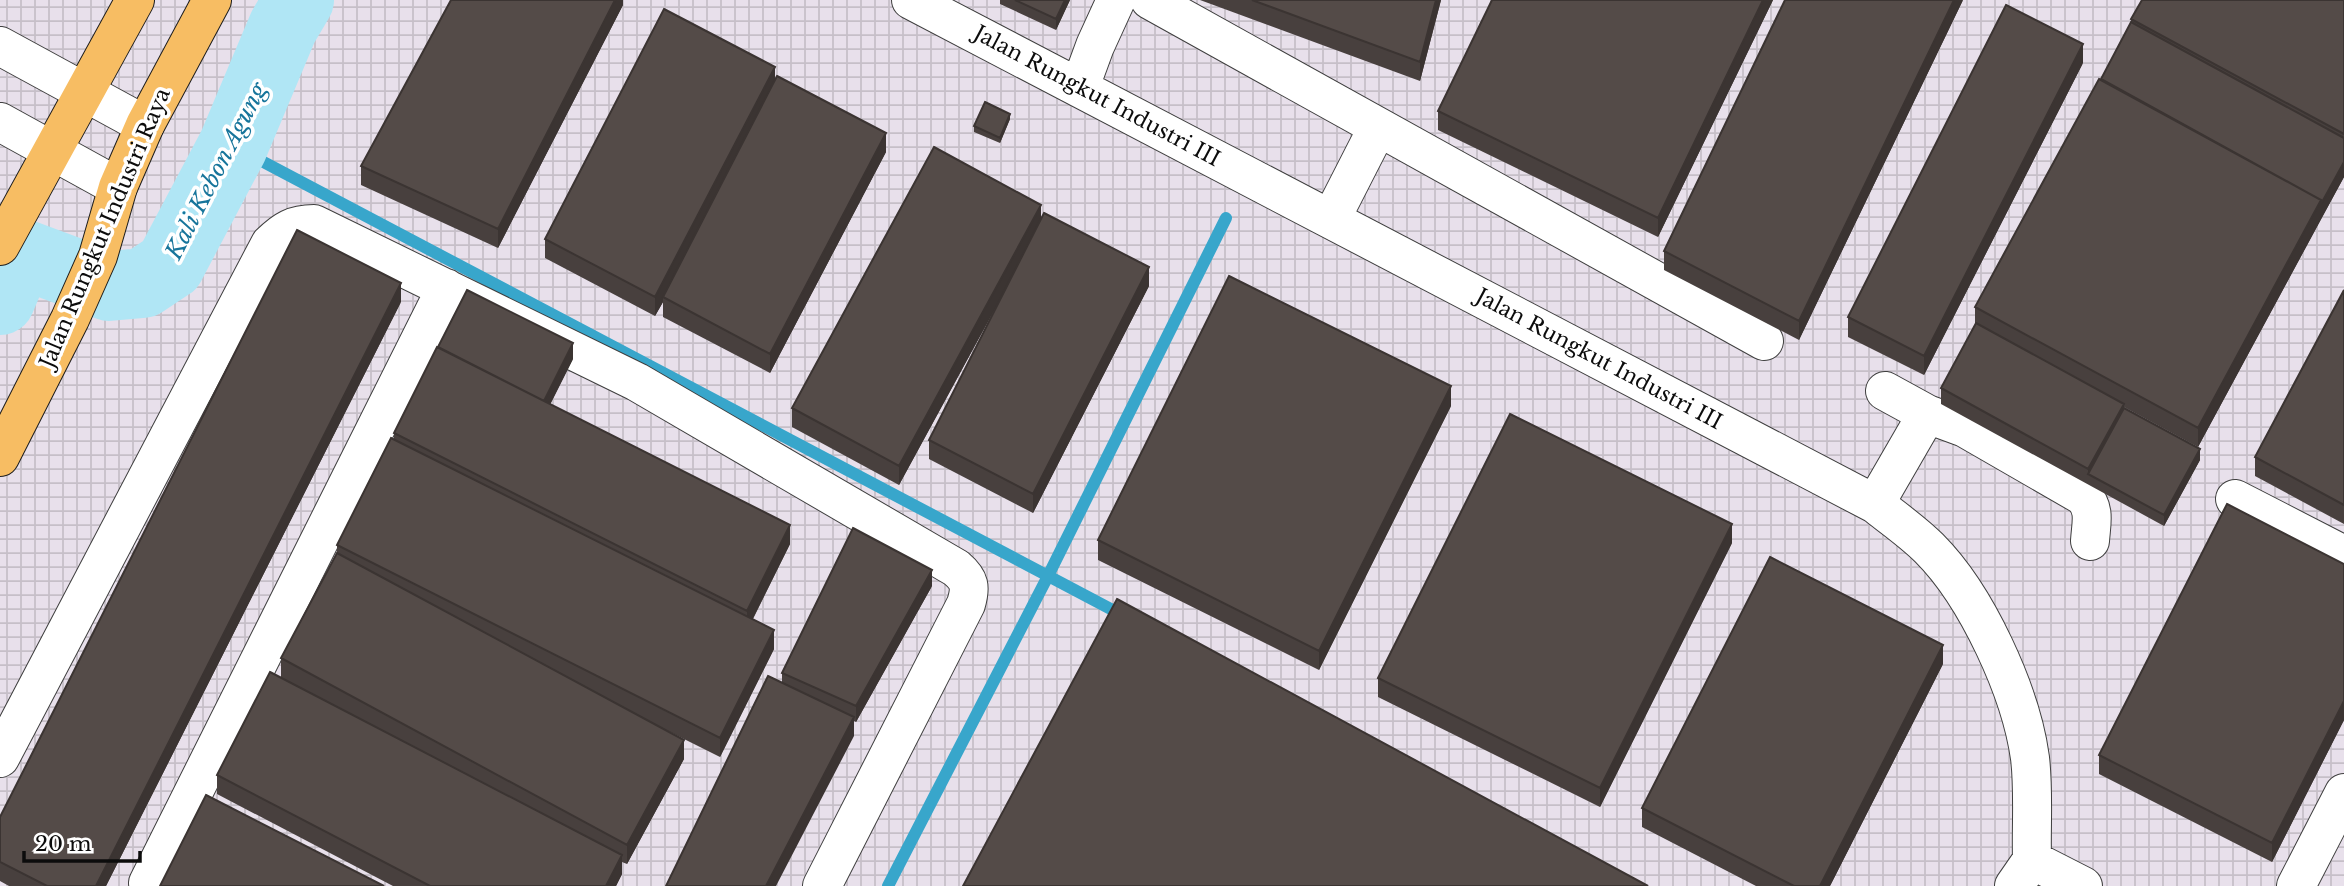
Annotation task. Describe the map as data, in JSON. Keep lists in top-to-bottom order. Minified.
{"streets":{"main road":["Jalan Rungkut Industri Raya"],"street":["Jalan Rungkut Industri III"]},"water":["Kali Kebon Agung"],"scale_bar":"20 m"}
